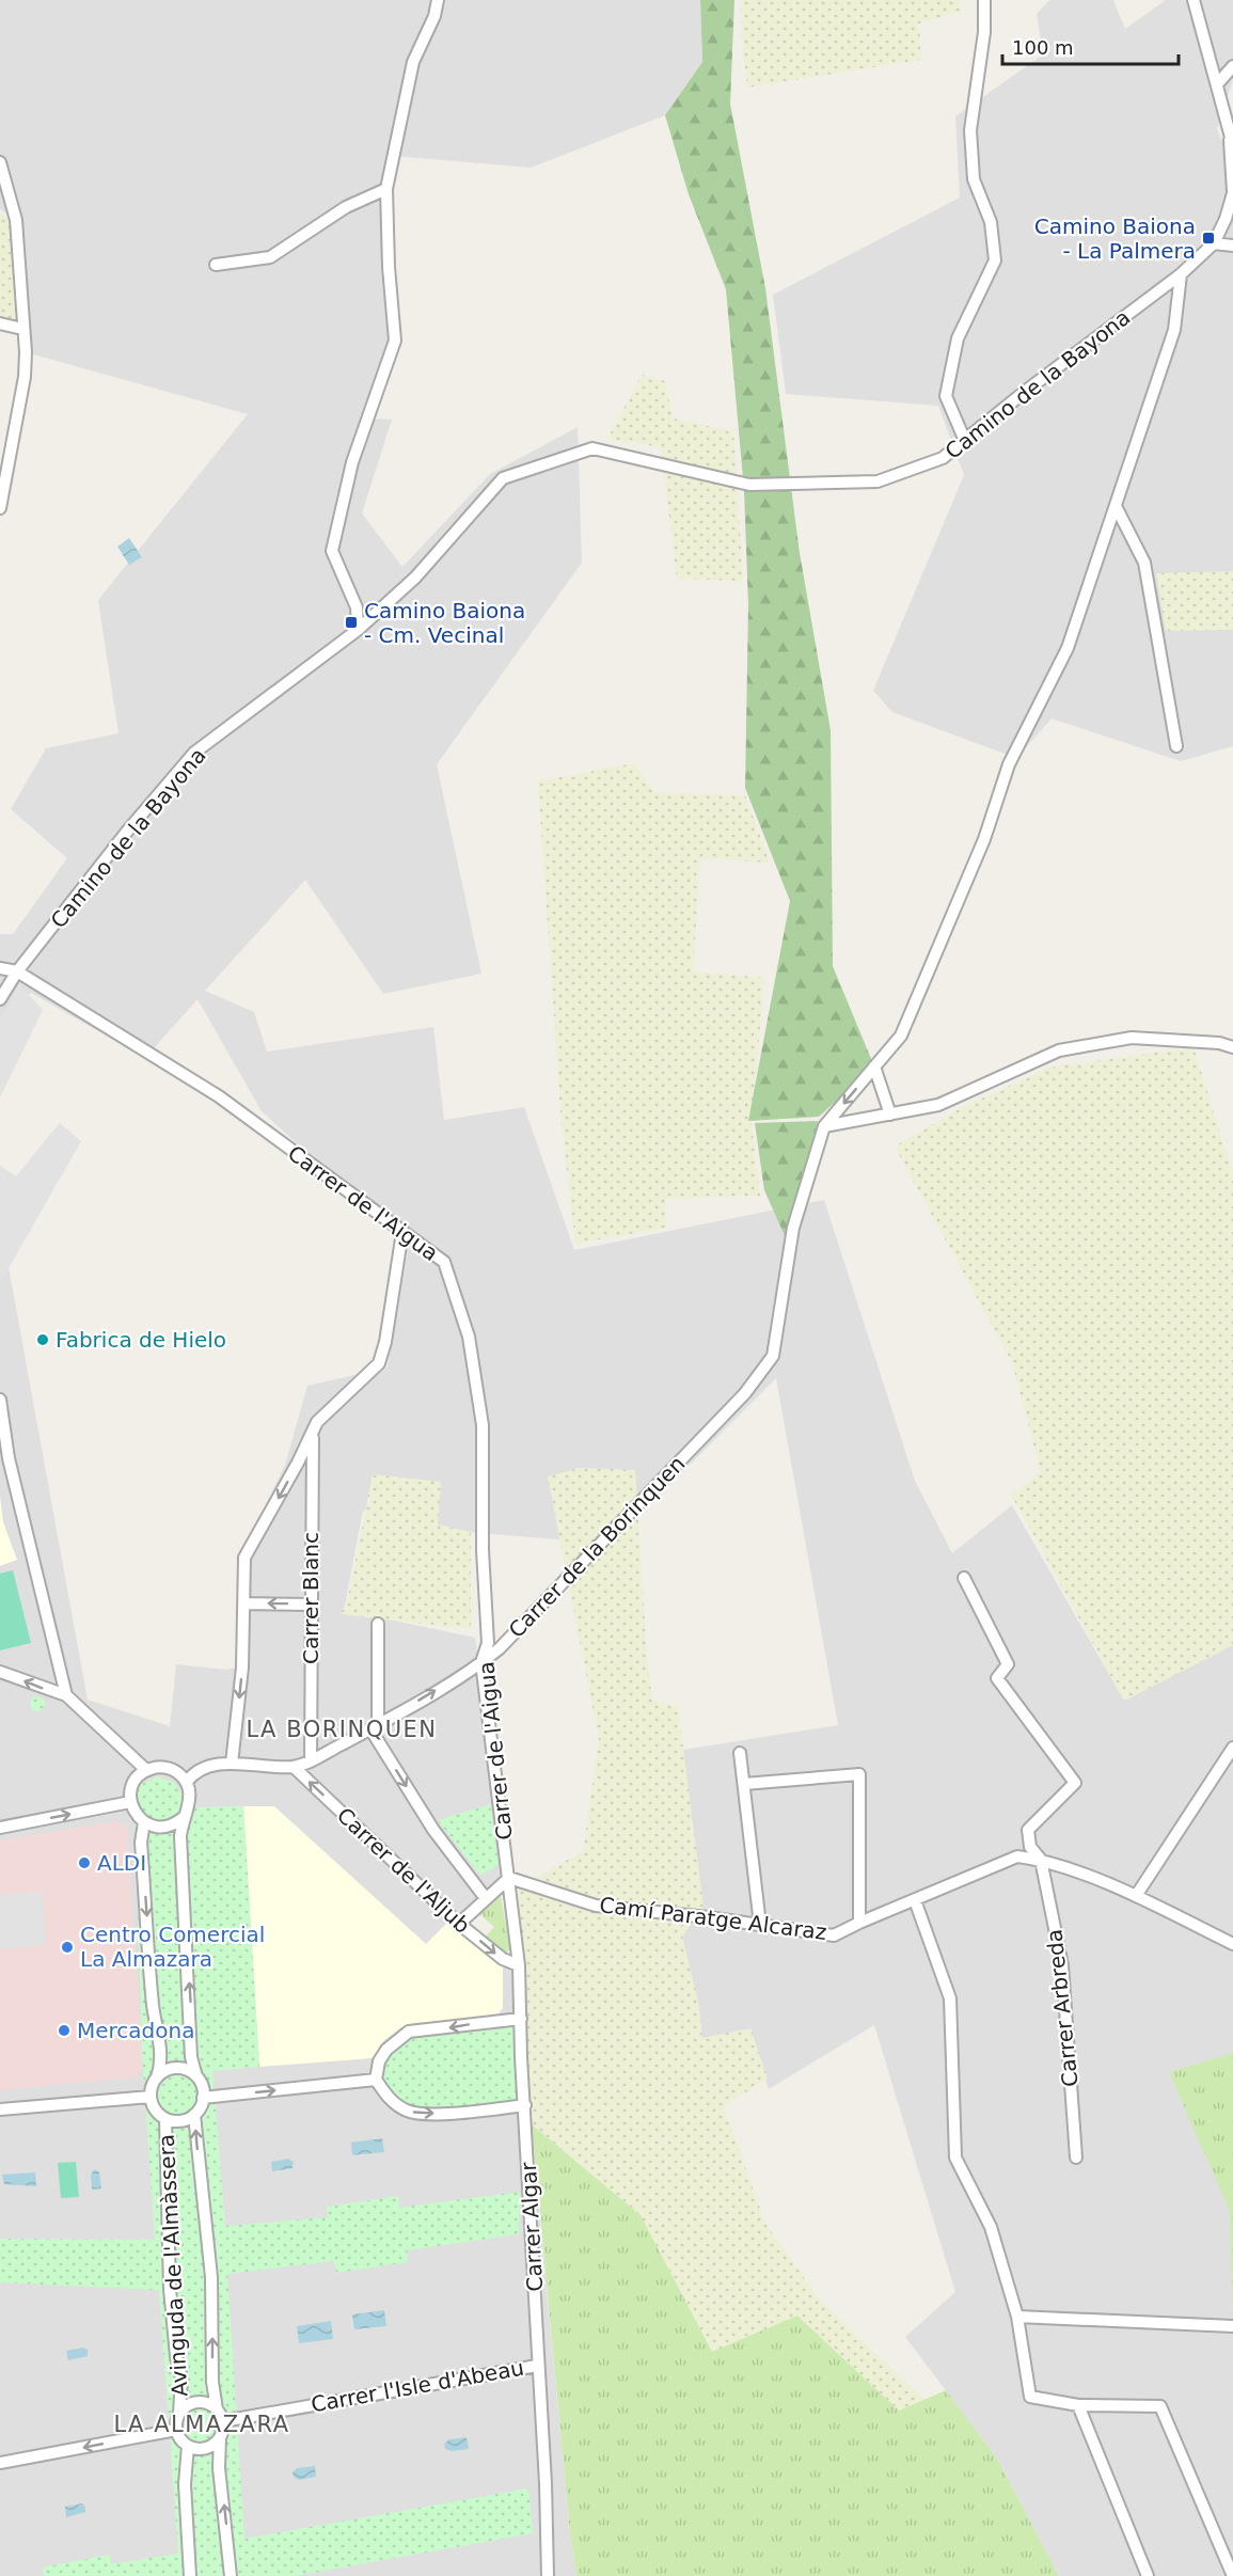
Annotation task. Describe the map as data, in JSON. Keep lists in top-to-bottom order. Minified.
{"streets":{"street":["Camino de la Bayona","Carrer de l'Aigua","Carrer de la Borinquen","Carrer Blanc","Carrer de l'Aljub","Camí Paratge Alcaraz","Carrer Arbreda","Carrer Algar","Avinguda de l'Almàssera","Carrer l'Isle d'Abeau"]},"crossings":[["Camino de la Bayona","Carrer de l'Aigua"],["Carrer de l'Aigua","Carrer de la Borinquen"],["Carrer de l'Aigua","Camí Paratge Alcaraz"],["Carrer de l'Aigua","Carrer Algar"],["Carrer de la Borinquen","Carrer Blanc"],["Carrer de la Borinquen","Carrer de l'Aljub"],["Carrer de l'Aljub","Carrer Algar"],["Camí Paratge Alcaraz","Carrer Arbreda"],["Camí Paratge Alcaraz","Carrer Algar"],["Carrer Algar","Carrer l'Isle d'Abeau"],["Avinguda de l'Almàssera","Carrer l'Isle d'Abeau"]],"districts":["LA BORINQUEN","LA ALMAZARA"],"places":{"transit":["Camino Baiona - La Palmera","Camino Baiona - Cm. Vecinal"],"other":["Fabrica de Hielo","ALDI","Centro Comercial La Almazara","Mercadona"]},"scale_bar":"100 m"}
